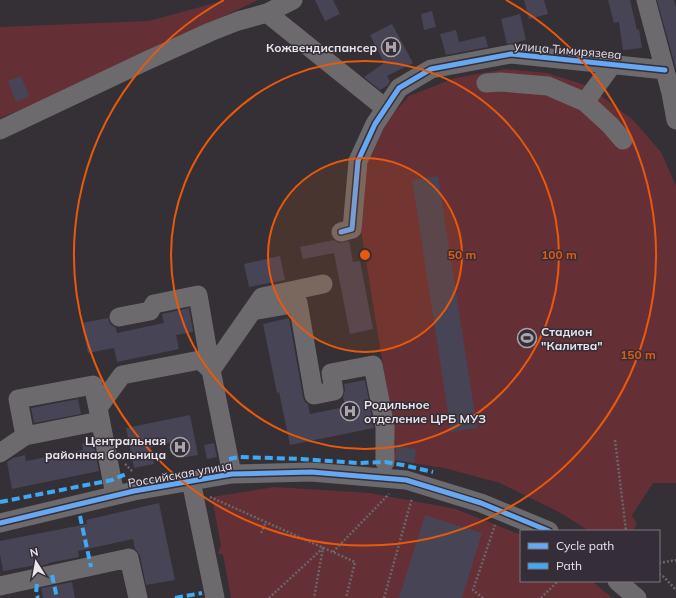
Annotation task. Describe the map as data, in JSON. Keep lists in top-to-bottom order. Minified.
{"streets":{"street":["улица Тимирязева","Российская улица"]},"places":{"hospital":["Кожвендиспансер","Родильное отделение ЦРБ МУЗ","Центральная районная больница"],"sports":["Стадион \"Калитва\""]},"legend":["Cycle path","Path"],"north":"top","rings":["50 m","100 m","150 m"]}
